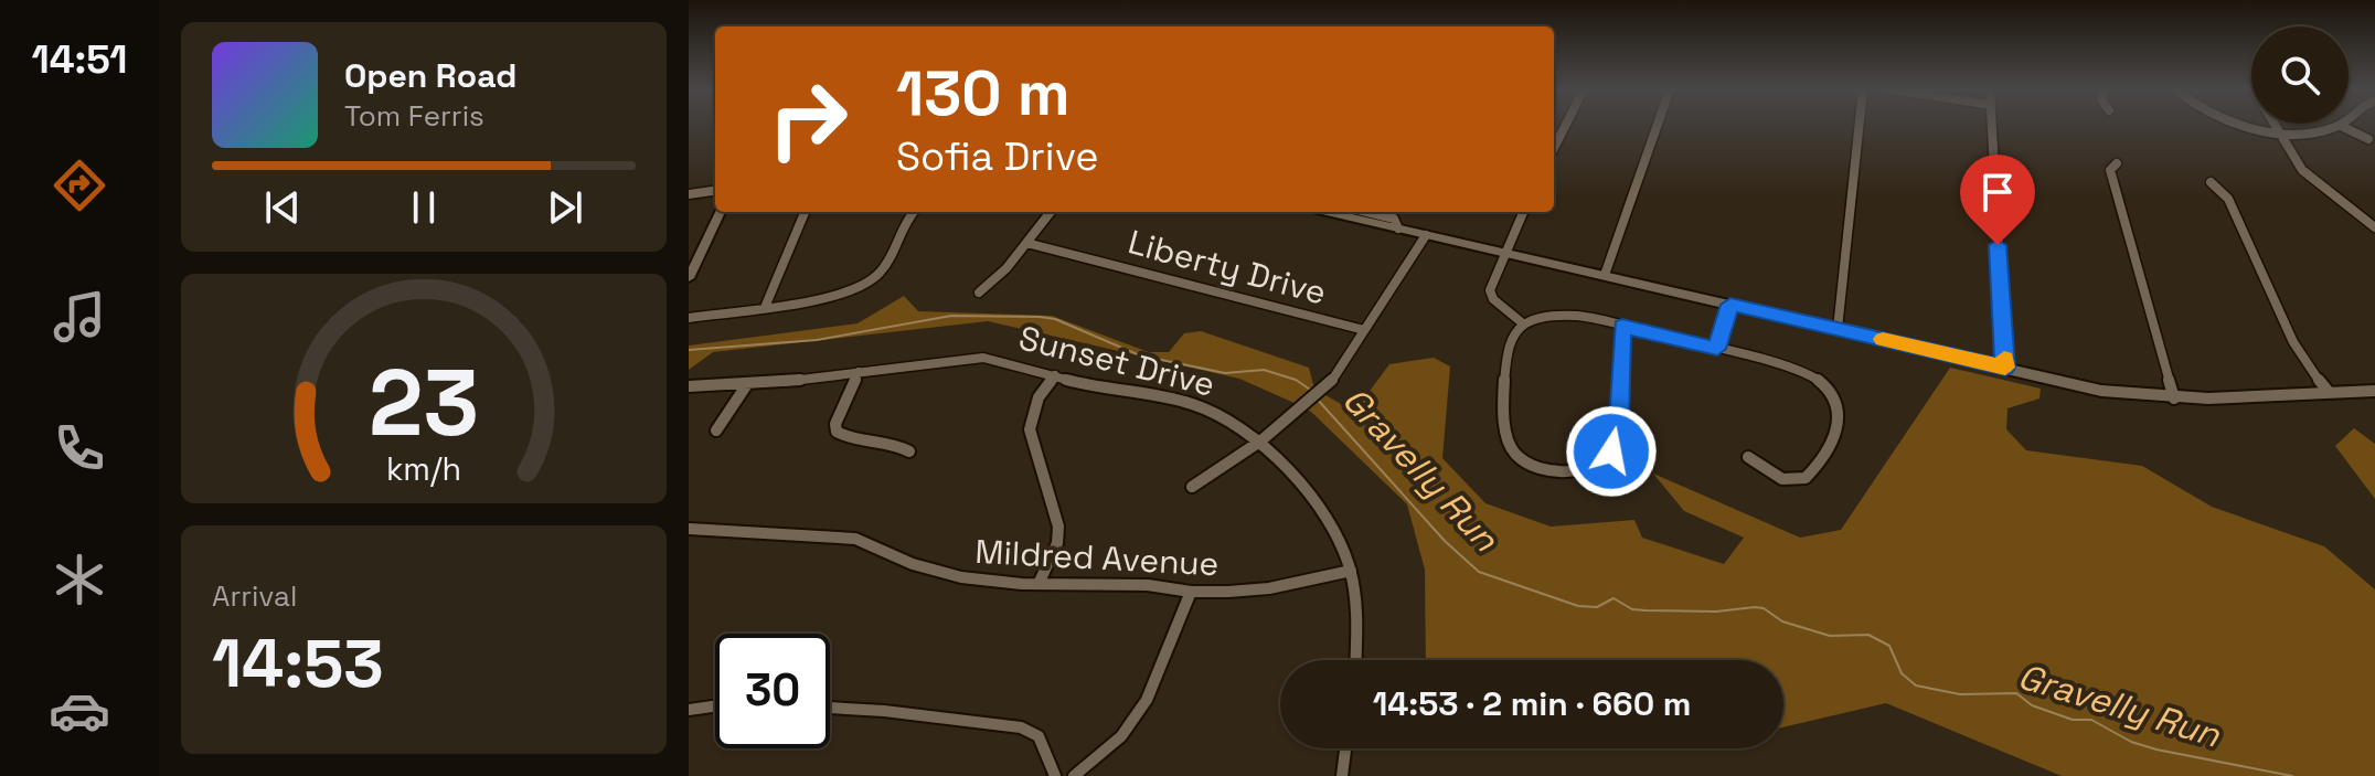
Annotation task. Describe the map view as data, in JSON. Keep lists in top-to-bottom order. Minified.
{"streets":{"street":["Liberty Drive","Sunset Drive","Mildred Avenue"]},"crossings":[["Sunset Drive","Mildred Avenue"]],"water":["Gravelly Run"],"page":{"tabs":"14:51","turn":["130 m","Sofia Drive"],"song":["Open Road","Tom Ferris"],"tile":["Arrival","14:53"],"limit":"30","trip":"14:53 · 2 min · 660 m","gauge":["23","km/h"]}}
